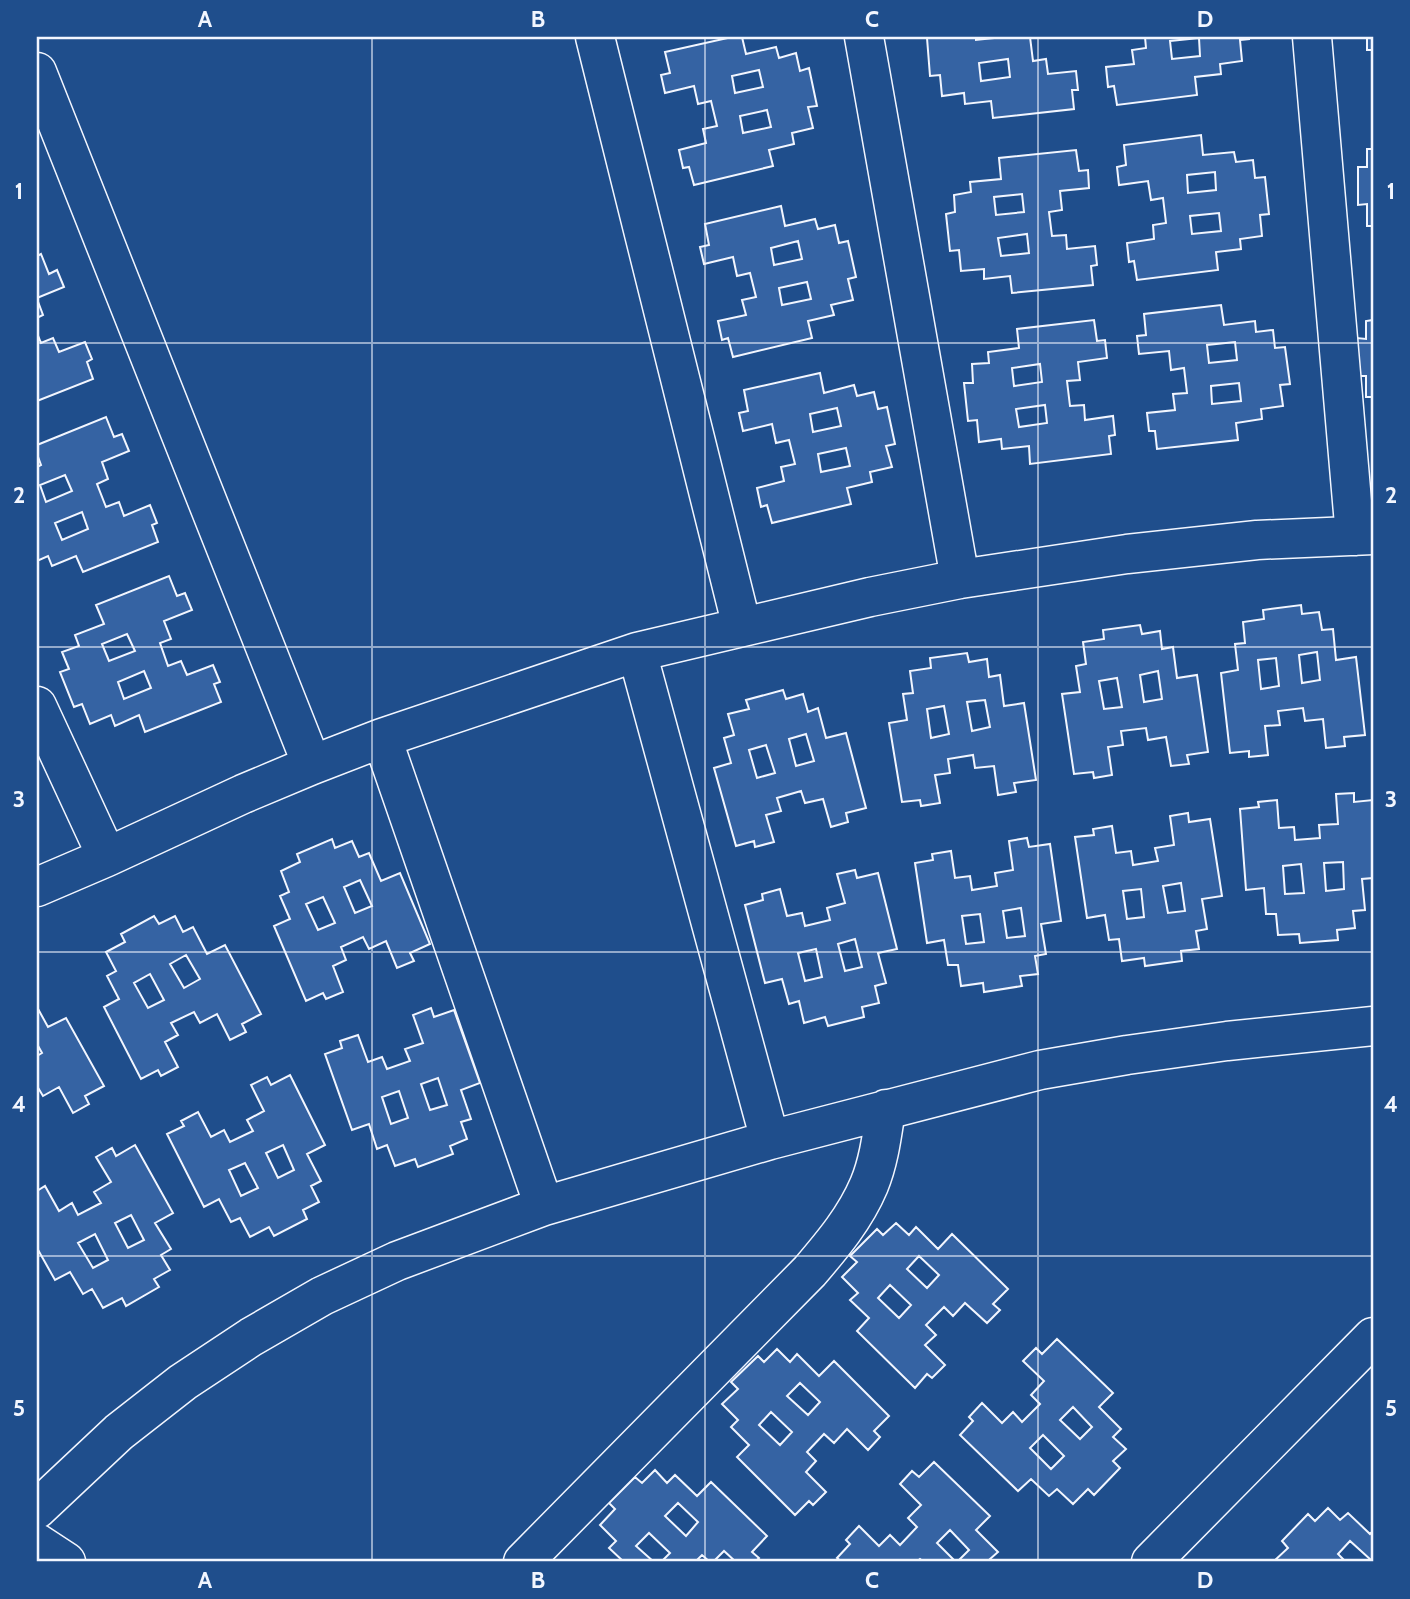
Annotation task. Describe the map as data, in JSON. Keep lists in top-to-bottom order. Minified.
{"grid":{"columns":["A","B","C","D"],"rows":["1","2","3","4","5"]}}
